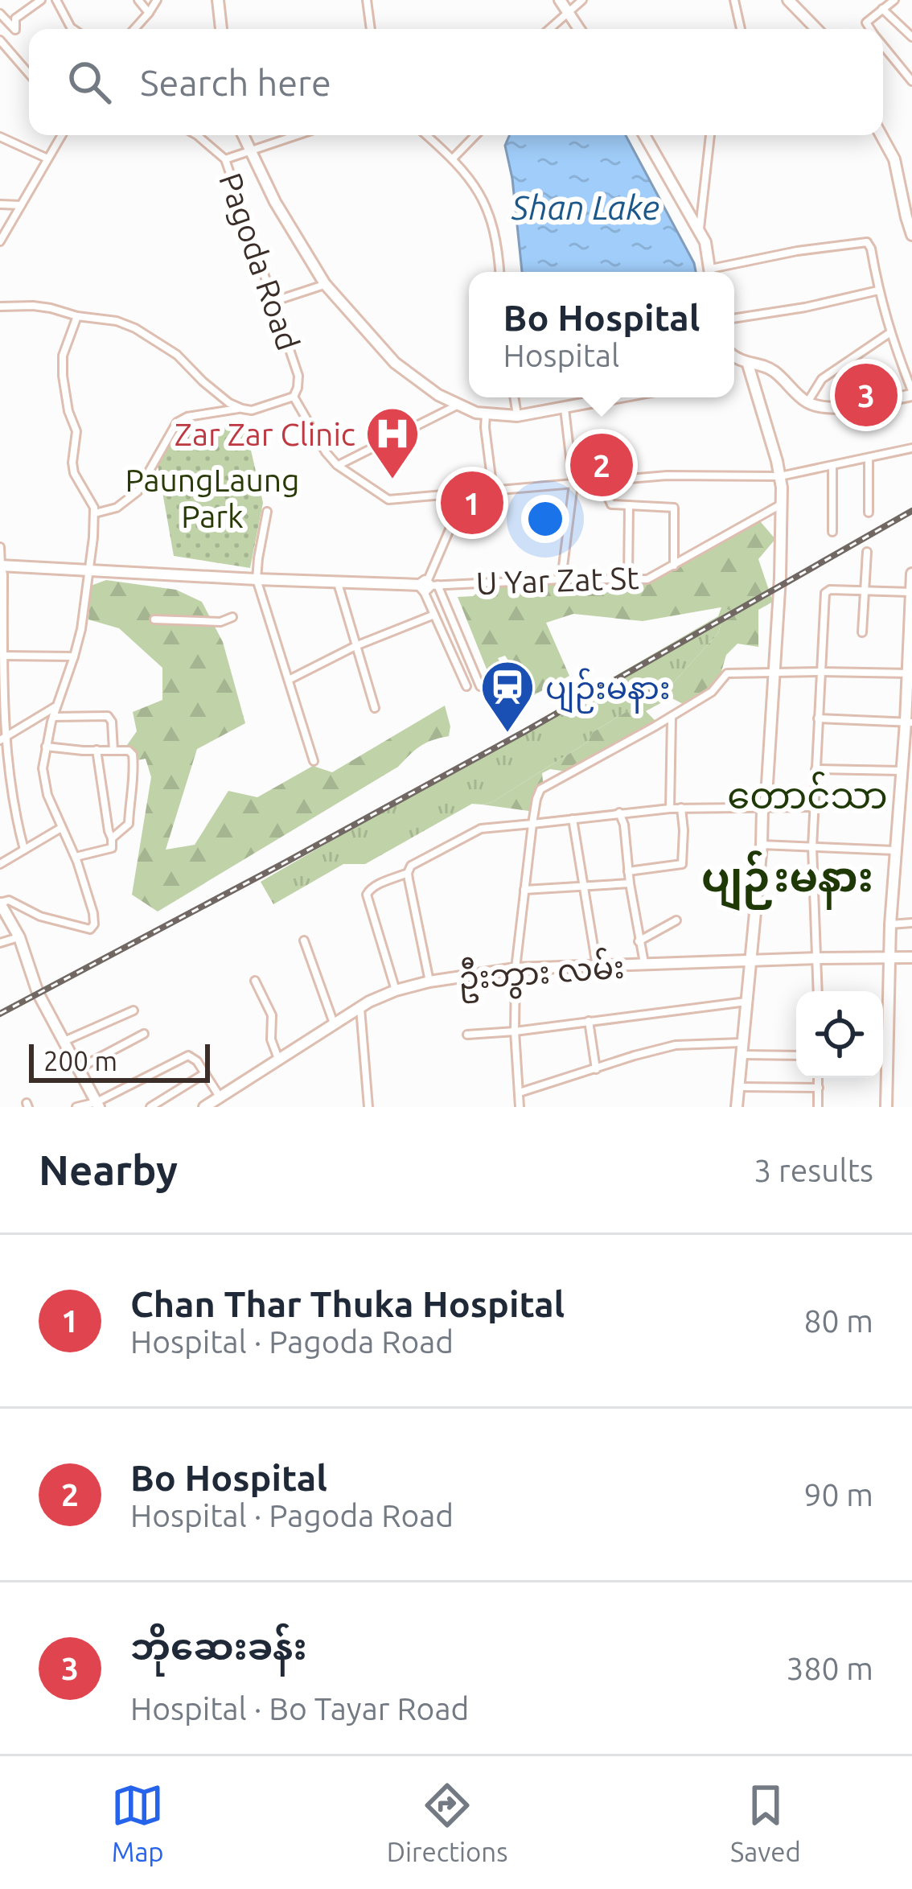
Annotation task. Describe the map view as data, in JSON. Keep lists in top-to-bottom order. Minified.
{"streets":{"street":["Pagoda Road","U Yar Zat St","ဦးဘွား လမ်း"]},"districts":["တောင်သာ","ပျဉ်းမနား"],"water":["Shan Lake"],"parks":["PaungLaung Park"],"places":{"hospital":["Zar Zar Clinic"],"station":["ပျဉ်းမနား"]},"scale_bar":"200 m","page":{"search":"Search here","popup":["Bo Hospital","Hospital"],"pins":["3","2","1"],"scale":"200 m","heading":["Nearby","3 results"],"list":[{"mark":"1","name":"Chan Thar Thuka Hospital","note":"Hospital · Pagoda Road","value":"80 m"},{"mark":"2","name":"Bo Hospital","note":"Hospital · Pagoda Road","value":"90 m"},{"mark":"3","name":"ဘိုဆေးခန်း","note":"Hospital · Bo Tayar Road","value":"380 m"}],"nav":["Map","Directions","Saved"]}}
